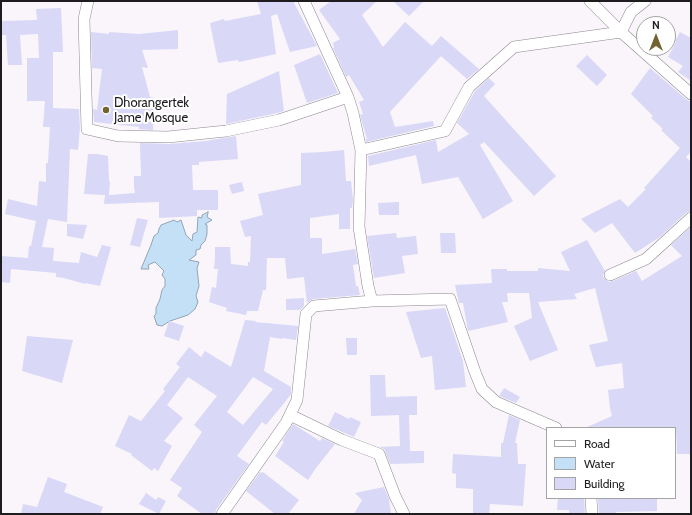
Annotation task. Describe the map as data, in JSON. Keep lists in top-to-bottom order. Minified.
{"places":["Dhorangertek Jame Mosque"],"legend":["Road","Water","Building"],"north":"top"}
